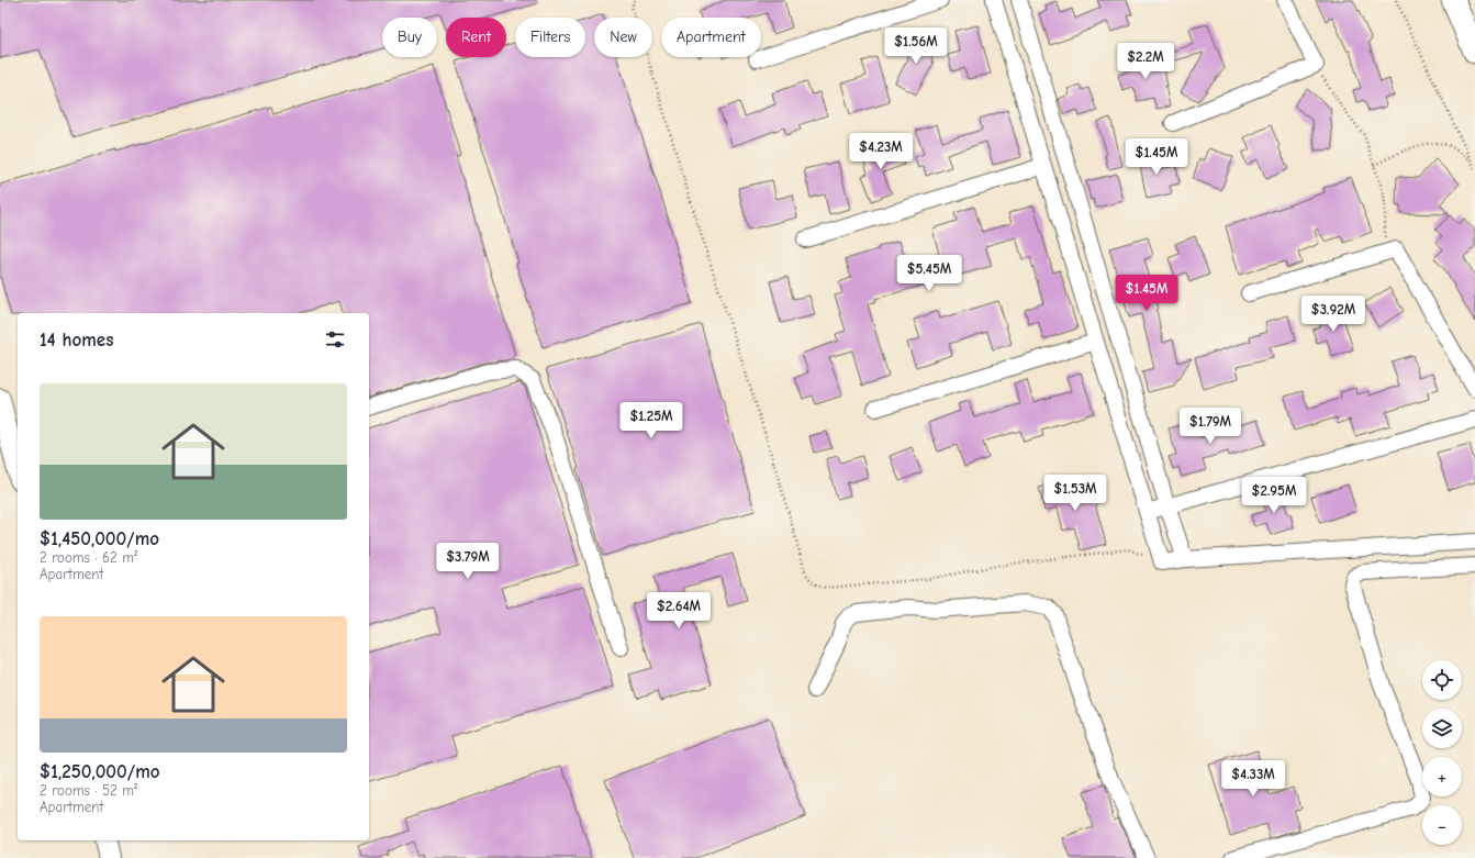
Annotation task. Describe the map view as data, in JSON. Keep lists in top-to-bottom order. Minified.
{"page":{"chip":["Buy","Rent","Filters","New","Apartment"],"price":["$1.56M","$2.2M","$4.23M","$1.45M","$5.45M","$1.45M","$3.92M","$1.25M","$1.79M","$1.53M","$2.95M","$3.79M","$2.64M","$4.33M"],"heading":"14 homes","list":[{"name":"$1,450,000/mo","note":"2 rooms · 62 m² · Apartment"},{"name":"$1,250,000/mo","note":"2 rooms · 52 m² · Apartment"}],"map_buttons":["+","−"]}}
